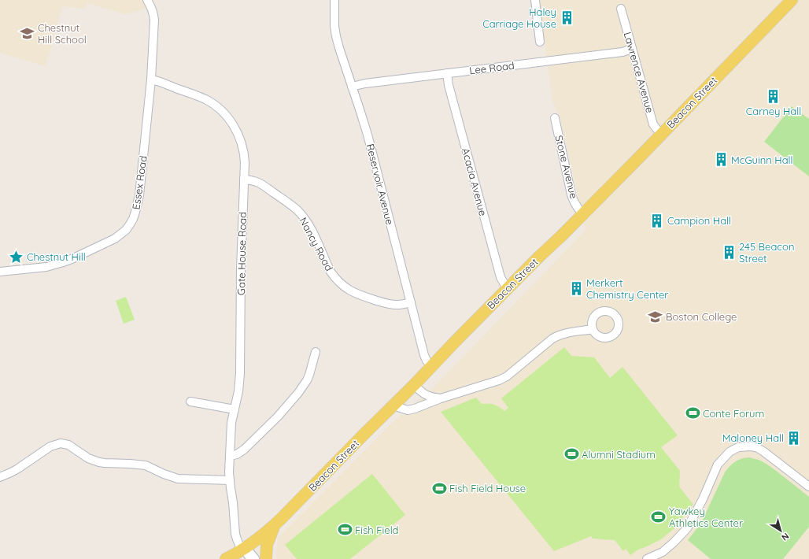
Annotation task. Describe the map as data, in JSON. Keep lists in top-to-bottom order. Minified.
{"streets":{"main road":["Beacon Street"],"street":["Lee Road","Lawrence Avenue","Stone Avenue","Acacia Avenue","Essex Road","Reservoir Avenue","Nancy Road","Gate House Road"]},"crossings":[["Lee Road","Lawrence Avenue"],["Lee Road","Acacia Avenue"],["Lee Road","Reservoir Avenue"],["Lawrence Avenue","Beacon Street"],["Beacon Street","Stone Avenue"],["Beacon Street","Acacia Avenue"],["Beacon Street","Reservoir Avenue"],["Beacon Street","Gate House Road"],["Essex Road","Gate House Road"],["Reservoir Avenue","Nancy Road"],["Nancy Road","Gate House Road"]],"places":{"building":["Haley Carriage House","Carney Hall","McGuinn Hall","Campion Hall","245 Beacon Street","Merkert Chemistry Center","Maloney Hall"],"school or university":["Chestnut Hill School","Boston College"],"place":["Chestnut Hill"],"sports":["Conte Forum","Alumni Stadium","Fish Field House","Yawkey Athletics Center","Fish Field"]},"north":"bottom right"}
